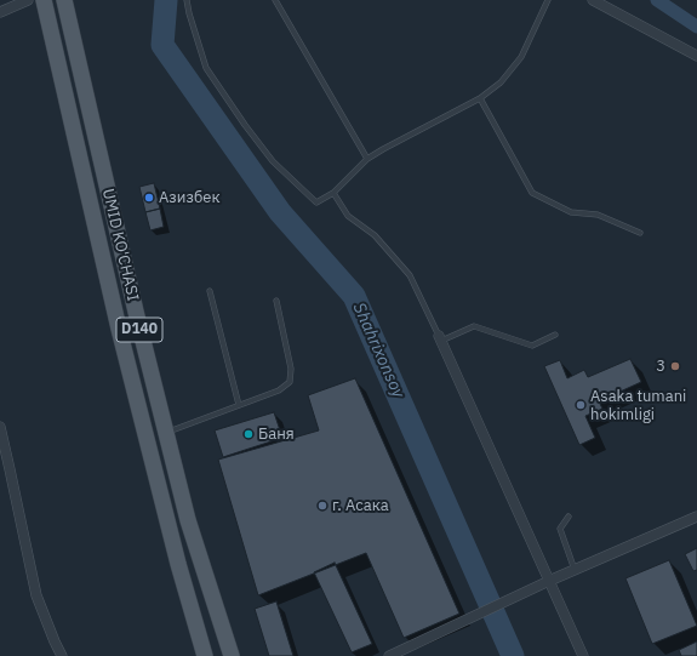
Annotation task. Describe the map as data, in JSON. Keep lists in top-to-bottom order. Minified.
{"streets":{"main road":["UMID KO'CHASI","D140"]},"water":["Shahrixonsoy"],"places":["Азизбек","3","Asaka tumani hokimligi","Баня","г. Асака"]}
